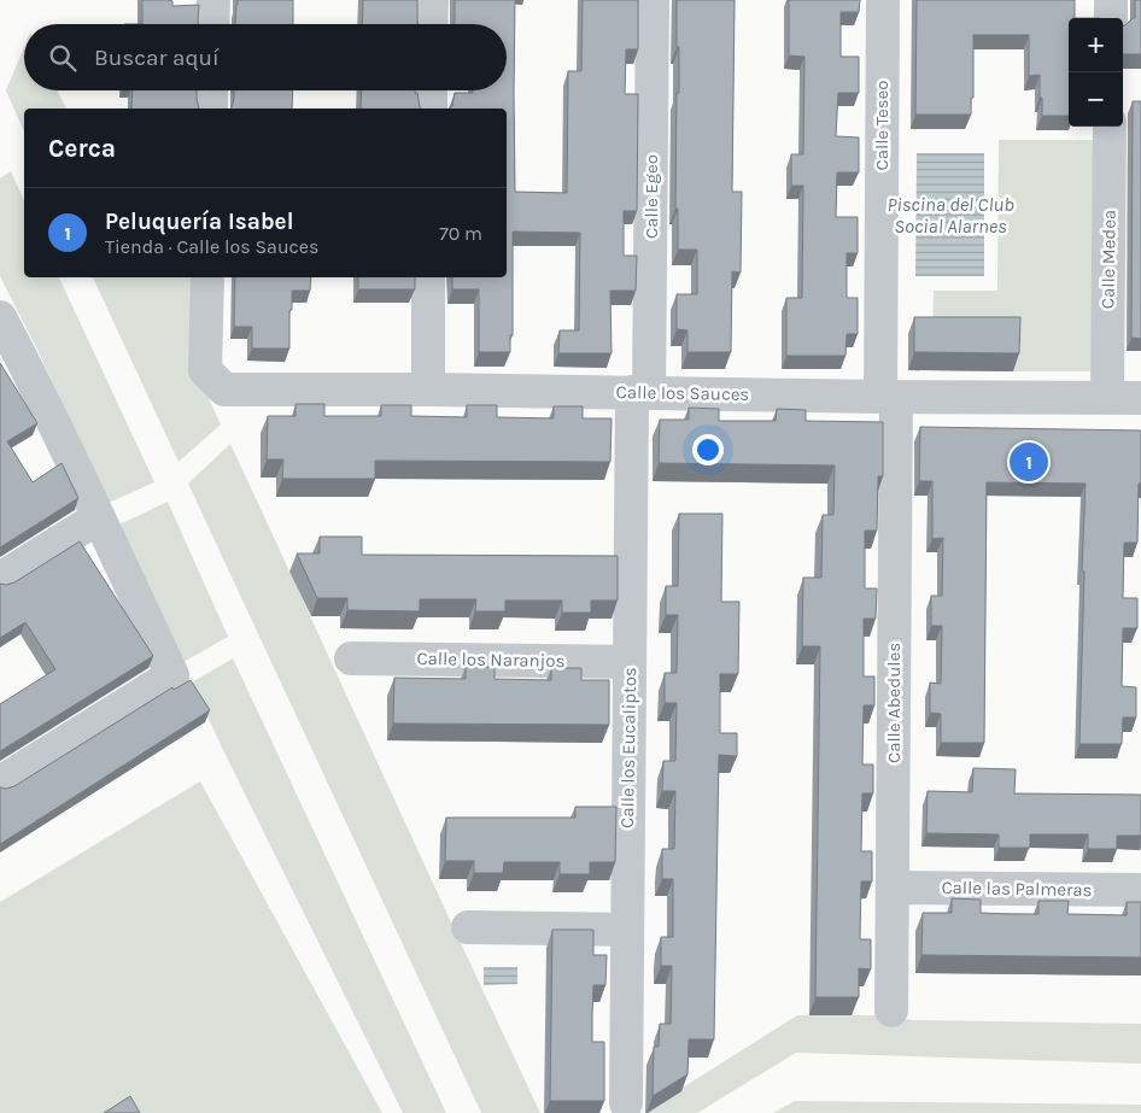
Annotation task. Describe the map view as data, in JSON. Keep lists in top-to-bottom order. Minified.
{"streets":{"street":["Calle Teseo","Calle Egeo","Calle Medea","Calle los Sauces","Calle los Naranjos","Calle Abedules","Calle los Eucaliptos","Calle las Palmeras"]},"crossings":[["Calle Teseo","Calle los Sauces"],["Calle Teseo","Calle Abedules"],["Calle Egeo","Calle los Sauces"],["Calle Egeo","Calle los Eucaliptos"],["Calle Medea","Calle los Sauces"],["Calle los Sauces","Calle Abedules"],["Calle los Sauces","Calle los Eucaliptos"],["Calle los Naranjos","Calle los Eucaliptos"],["Calle Abedules","Calle las Palmeras"]],"water":["Piscina del Club Social Alarnes"],"page":{"map_buttons":["+","−"],"search":"Buscar aquí","heading":"Cerca","list":[{"mark":"1","name":"Peluquería Isabel","note":"Tienda · Calle los Sauces","value":"70 m"}],"pins":"1"}}
